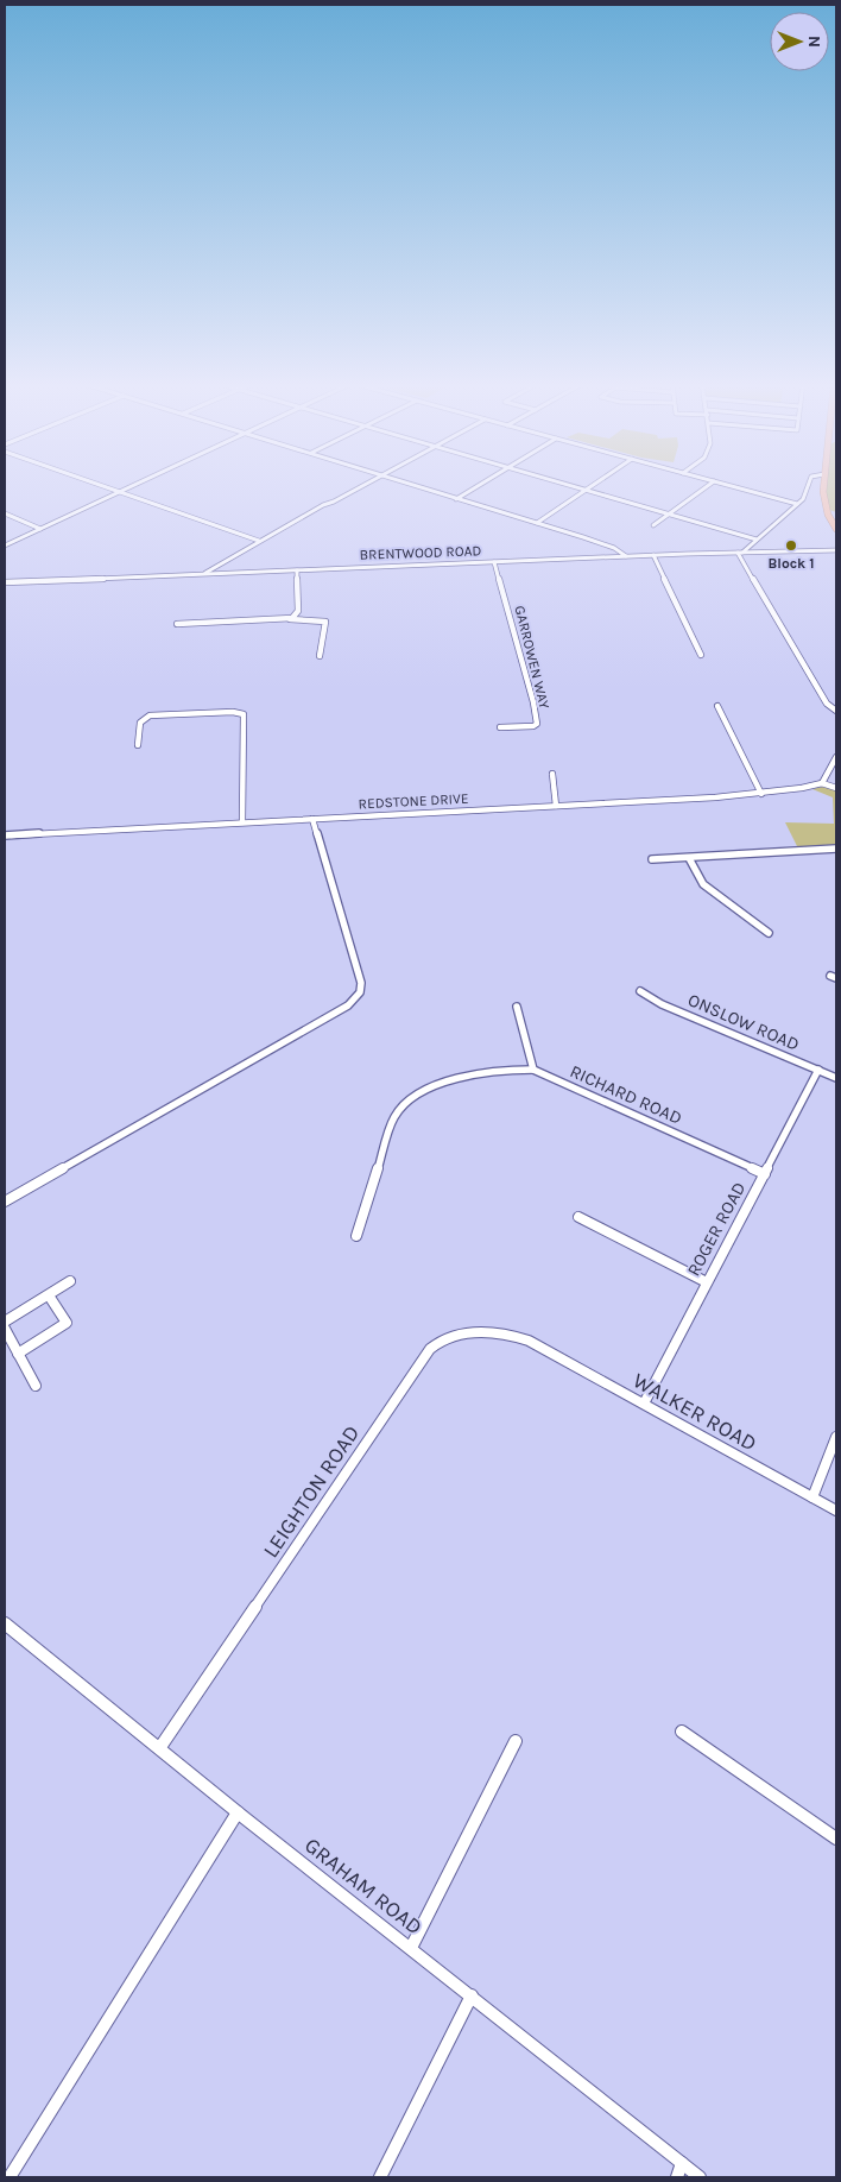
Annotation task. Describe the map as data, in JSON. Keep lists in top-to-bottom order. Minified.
{"streets":{"street":["BRENTWOOD ROAD","GARROWEN WAY","REDSTONE DRIVE","ONSLOW ROAD","RICHARD ROAD","ROGER ROAD","WALKER ROAD","LEIGHTON ROAD","GRAHAM ROAD"]},"crossings":[["BRENTWOOD ROAD","GARROWEN WAY"],["ONSLOW ROAD","ROGER ROAD"],["RICHARD ROAD","ROGER ROAD"],["ROGER ROAD","WALKER ROAD"],["WALKER ROAD","LEIGHTON ROAD"],["LEIGHTON ROAD","GRAHAM ROAD"]],"places":["Block 1"],"north":"right"}
